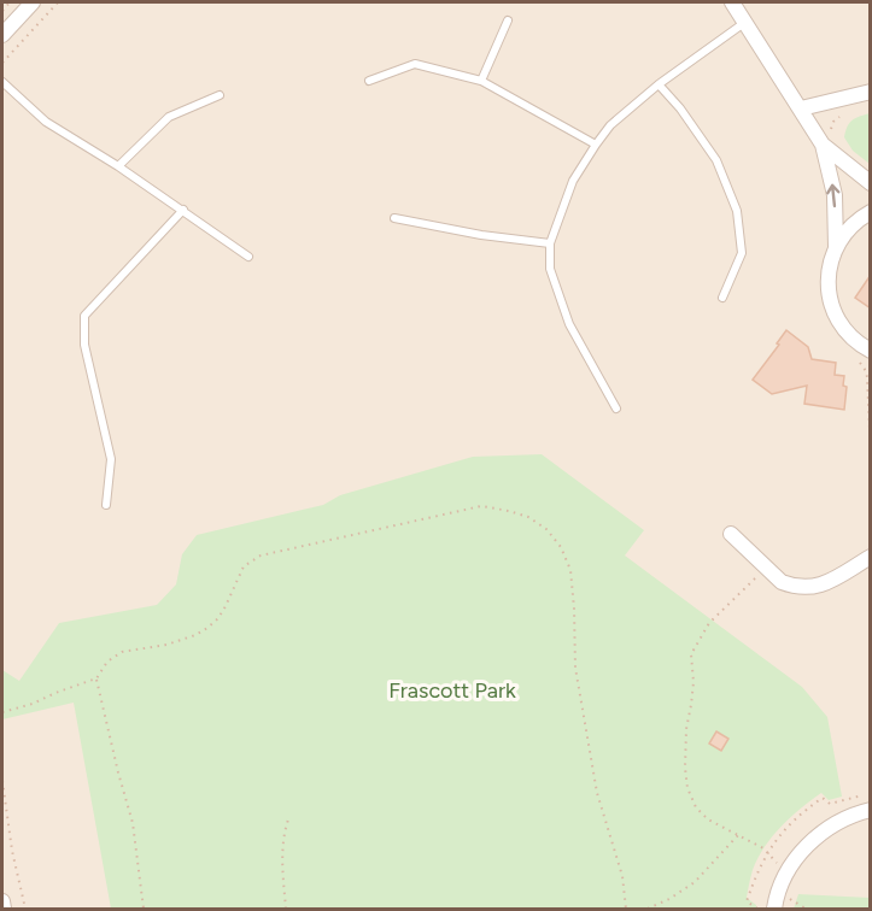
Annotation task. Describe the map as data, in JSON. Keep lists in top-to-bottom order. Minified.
{"parks":["Frascott Park"]}
